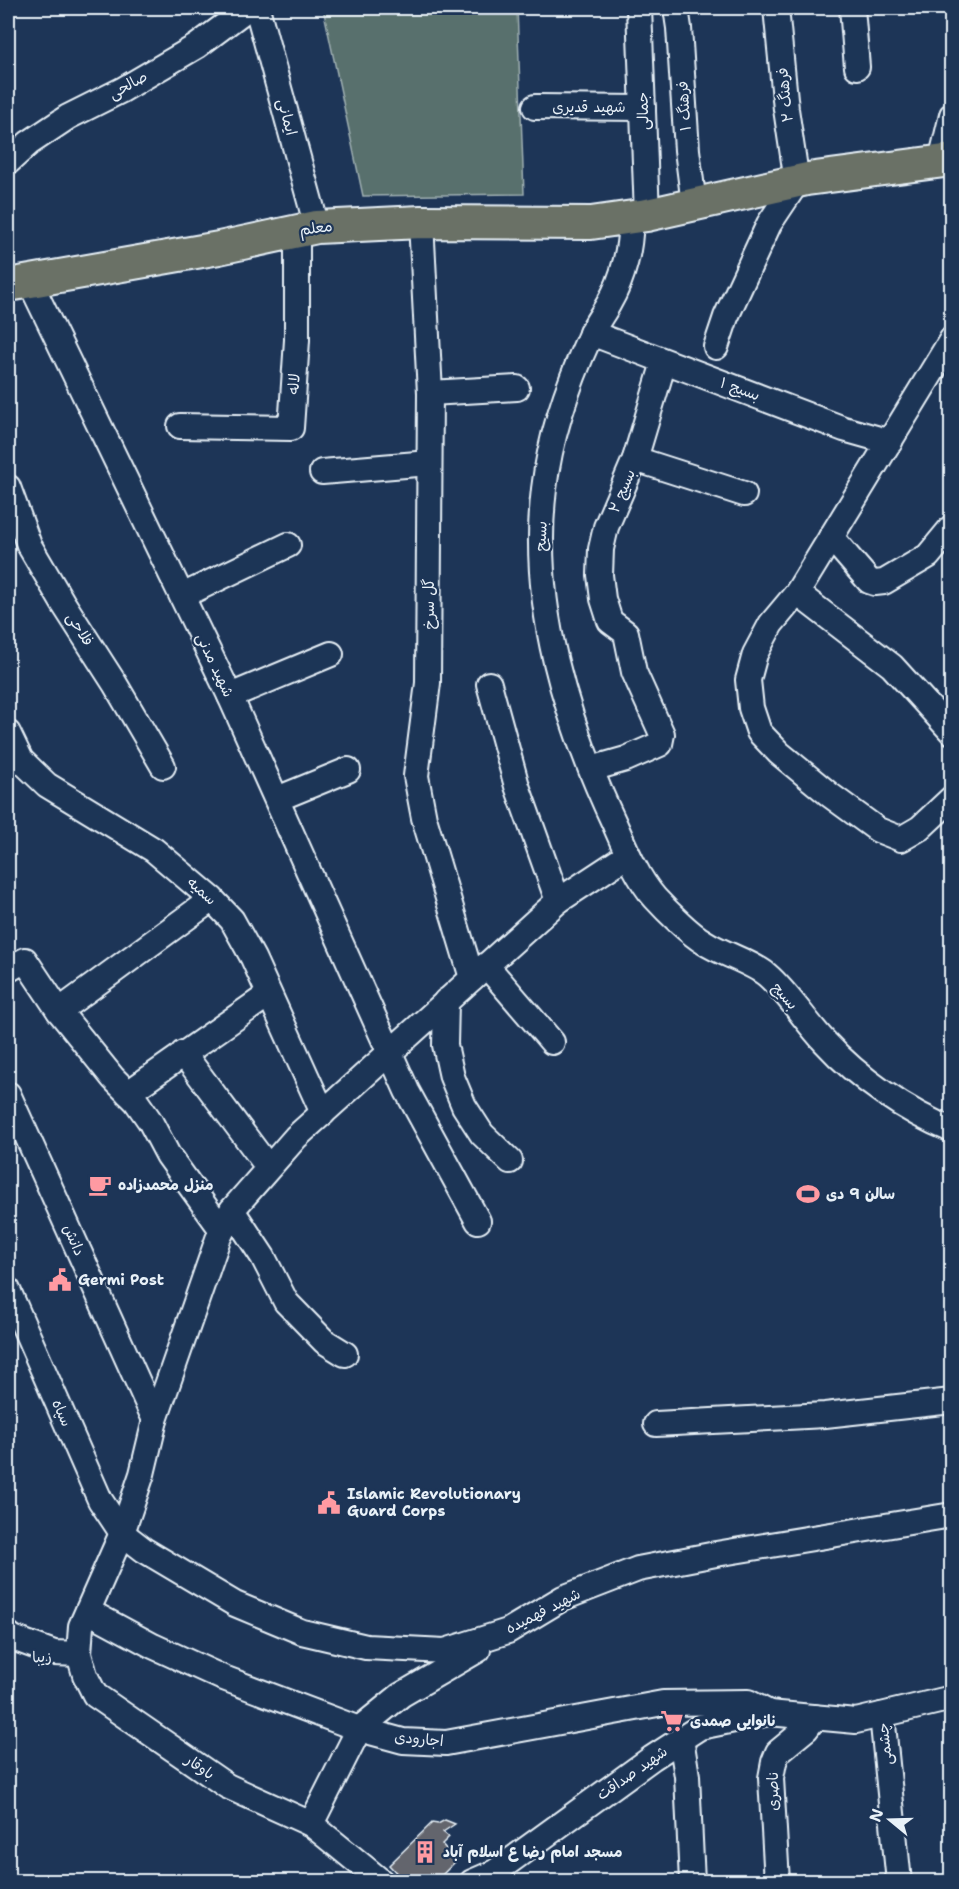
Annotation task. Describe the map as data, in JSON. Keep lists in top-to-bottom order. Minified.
{"streets":{"main road":["معلم"],"street":["صالحی","فرهنگ ۲","فرهنگ ۱","شهید قدیری","جمالی","ایمانی","لاله","بسیج ۱","بسیج ۲","بسیح","گل سرخ","فلاحی","شهید مدنی","سمیه","بسیج","دانش","سپاه","شهید فهمیده","زیبا","اجارودی","چشمی","باوقار","شهید صداقت","ناصری"]},"crossings":[["فرهنگ ۲","معلم"],["فرهنگ ۱","معلم"],["شهید قدیری","جمالی"],["جمالی","معلم"],["جمالی","بسیح"],["ایمانی","معلم"],["ایمانی","لاله"],["معلم","لاله"],["معلم","بسیح"],["معلم","گل سرخ"],["معلم","شهید مدنی"],["بسیج ۱","بسیج ۲"],["بسیج ۱","بسیح"],["بسیج ۲","بسیح"],["بسیح","بسیج"],["دانش","باوقار"],["سپاه","شهید فهمیده"],["سپاه","باوقار"],["شهید فهمیده","باوقار"],["زیبا","باوقار"],["اجارودی","باوقار"],["اجارودی","شهید صداقت"],["چشمی","شهید صداقت"],["شهید صداقت","ناصری"]],"places":{"cafe":["منزل محمدزاده"],"sports":["سالن 9 دی"],"public building":["Germi Post","Islamic Revolutionary Guard Corps"],"supermarket":["نانوایی صمدی"],"building":["مسجد امام رضا ع اسلام آباد"]},"north":"left"}
